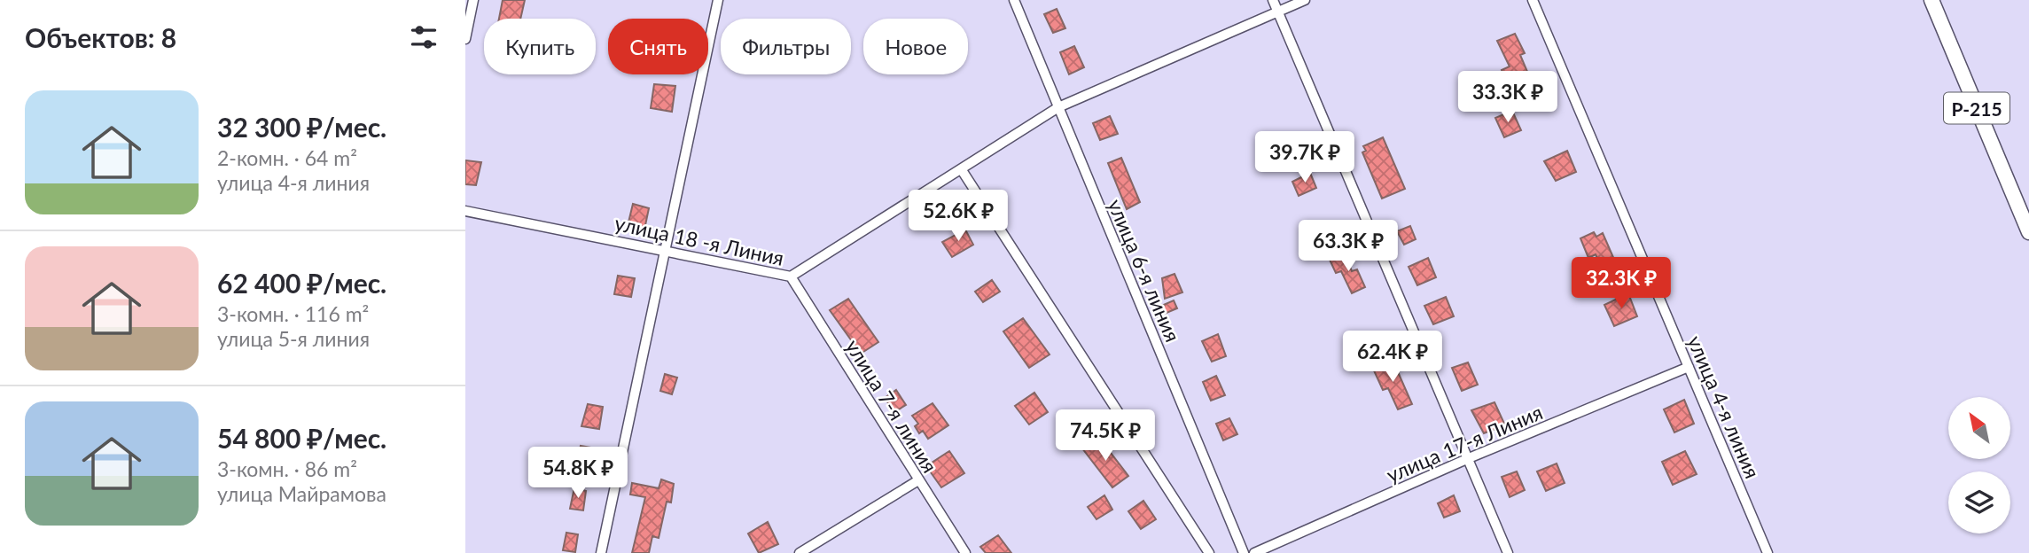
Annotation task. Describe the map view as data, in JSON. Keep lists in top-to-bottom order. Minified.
{"streets":{"highway":["Р-215"],"street":["улица 18 -я Линия","улица 6-я линия","улица 7-я линия","улица 4-я линия","улица 17-я Линия"]},"crossings":[["улица 18 -я Линия","улица 6-я линия"],["улица 18 -я Линия","улица 7-я линия"],["улица 4-я линия","улица 17-я Линия"]],"north":"top left","page":{"heading":"Объектов: 8","chip":["Купить","Снять","Фильтры","Новое"],"price":["33.3K ₽","39.7K ₽","52.6K ₽","63.3K ₽","32.3K ₽","62.4K ₽","74.5K ₽","54.8K ₽"],"list":[{"name":"32 300 ₽/мес.","note":"2-комн. · 64 m² · улица 4-я линия"},{"name":"62 400 ₽/мес.","note":"3-комн. · 116 m² · улица 5-я линия"},{"name":"54 800 ₽/мес.","note":"3-комн. · 86 m² · улица Майрамова"}]}}
